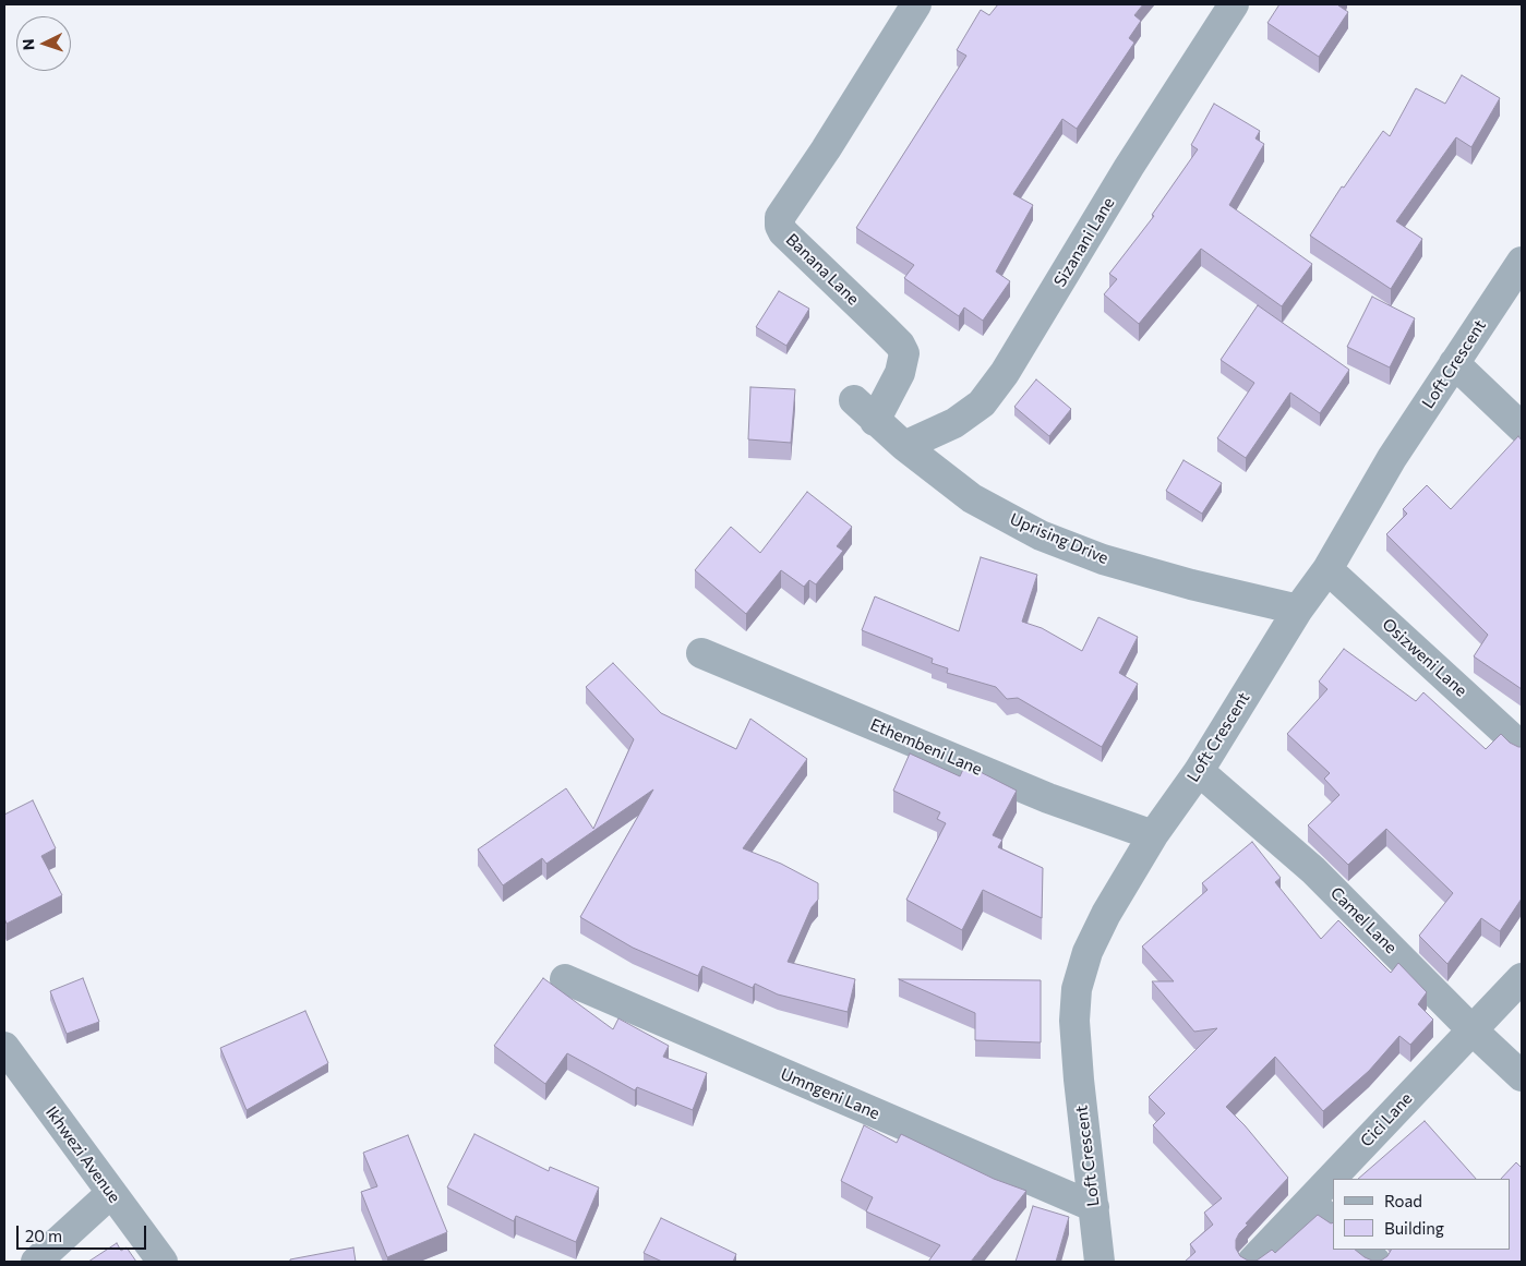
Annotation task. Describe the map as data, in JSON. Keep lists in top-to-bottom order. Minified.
{"streets":{"street":["Sizanani Lane","Banana Lane","Loft Crescent","Uprising Drive","Osizweni Lane","Ethembeni Lane","Camel Lane","Umngeni Lane","Cici Lane","Ikhwezi Avenue"]},"crossings":[["Sizanani Lane","Uprising Drive"],["Banana Lane","Uprising Drive"],["Loft Crescent","Uprising Drive"],["Loft Crescent","Osizweni Lane"],["Loft Crescent","Ethembeni Lane"],["Loft Crescent","Camel Lane"],["Loft Crescent","Umngeni Lane"],["Camel Lane","Cici Lane"]],"legend":["Road","Building"],"scale_bar":"20 m","north":"left"}
